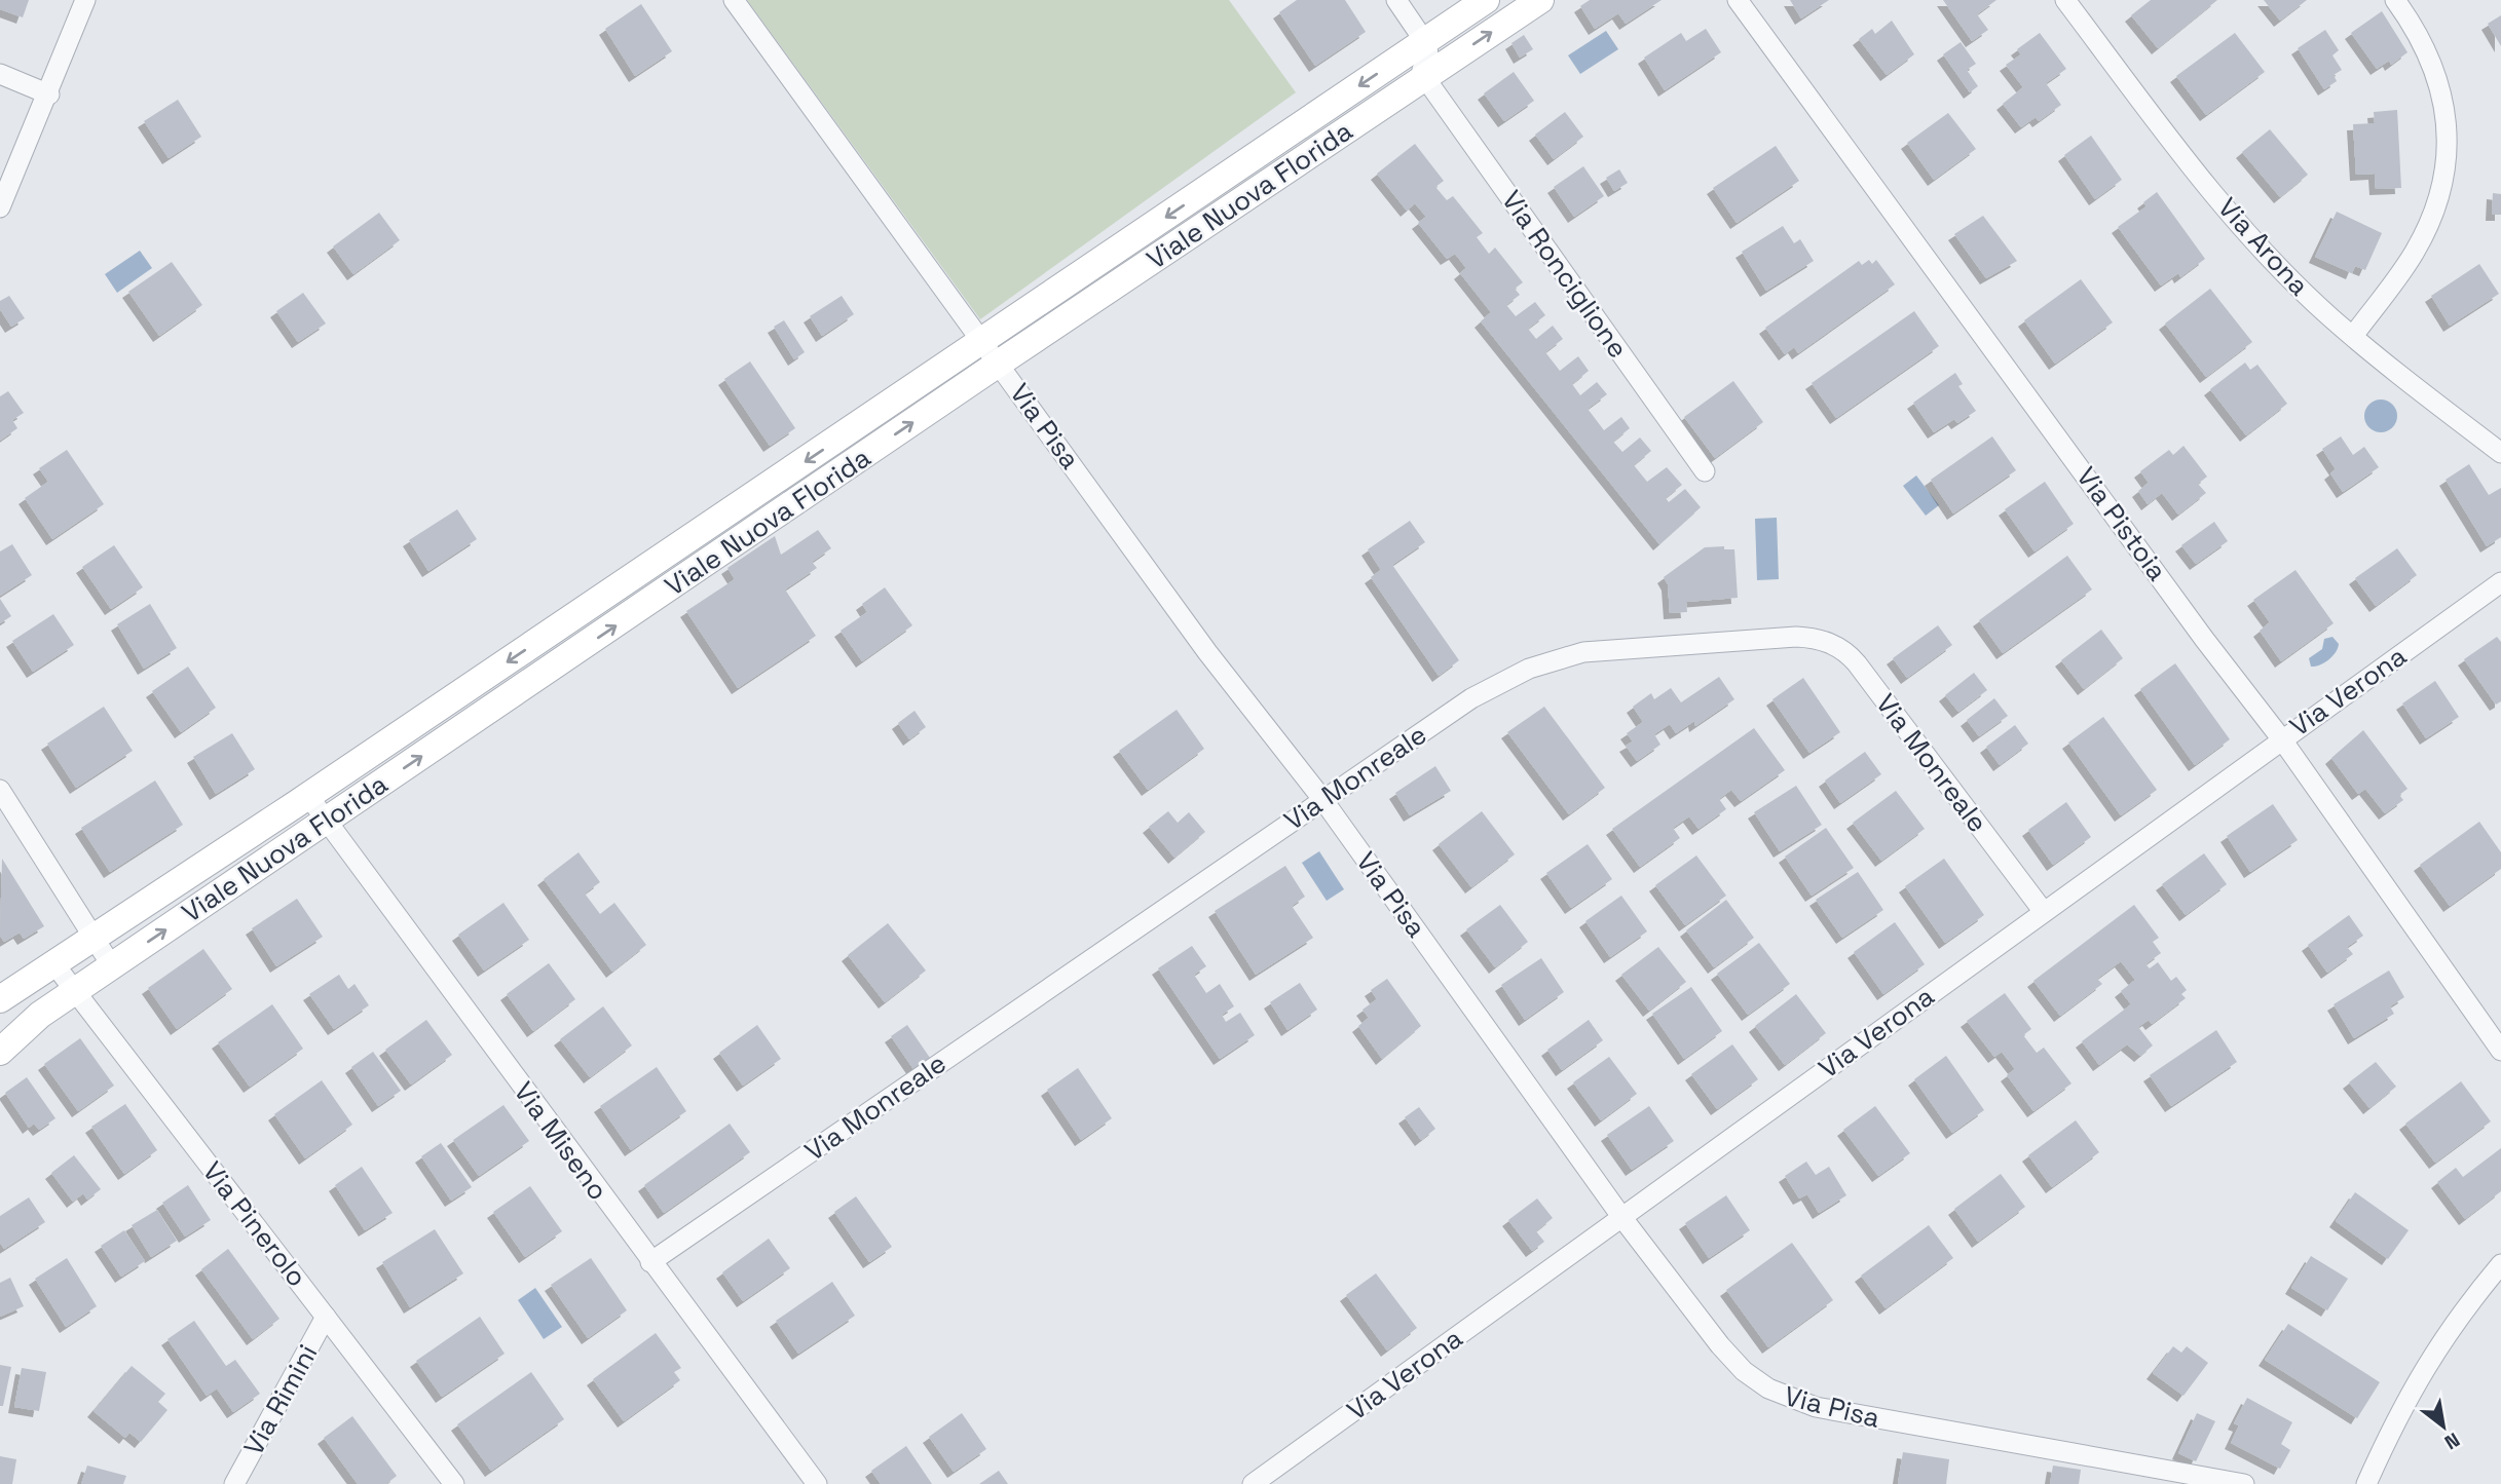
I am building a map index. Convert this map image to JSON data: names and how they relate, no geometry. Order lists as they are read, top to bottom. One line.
{"streets":{"street":["Viale Nuova Florida","Via Arona","Via Ronciglione","Via Pisa","Via Pistoia","Via Verona","Via Monreale","Via Miseno","Via Pinerolo","Via Rimini"]},"crossings":[["Viale Nuova Florida","Via Ronciglione"],["Viale Nuova Florida","Via Pisa"],["Viale Nuova Florida","Via Miseno"],["Viale Nuova Florida","Via Pinerolo"],["Via Pisa","Via Verona"],["Via Pisa","Via Monreale"],["Via Pistoia","Via Verona"],["Via Verona","Via Monreale"],["Via Monreale","Via Miseno"],["Via Pinerolo","Via Rimini"]],"north":"bottom right"}
